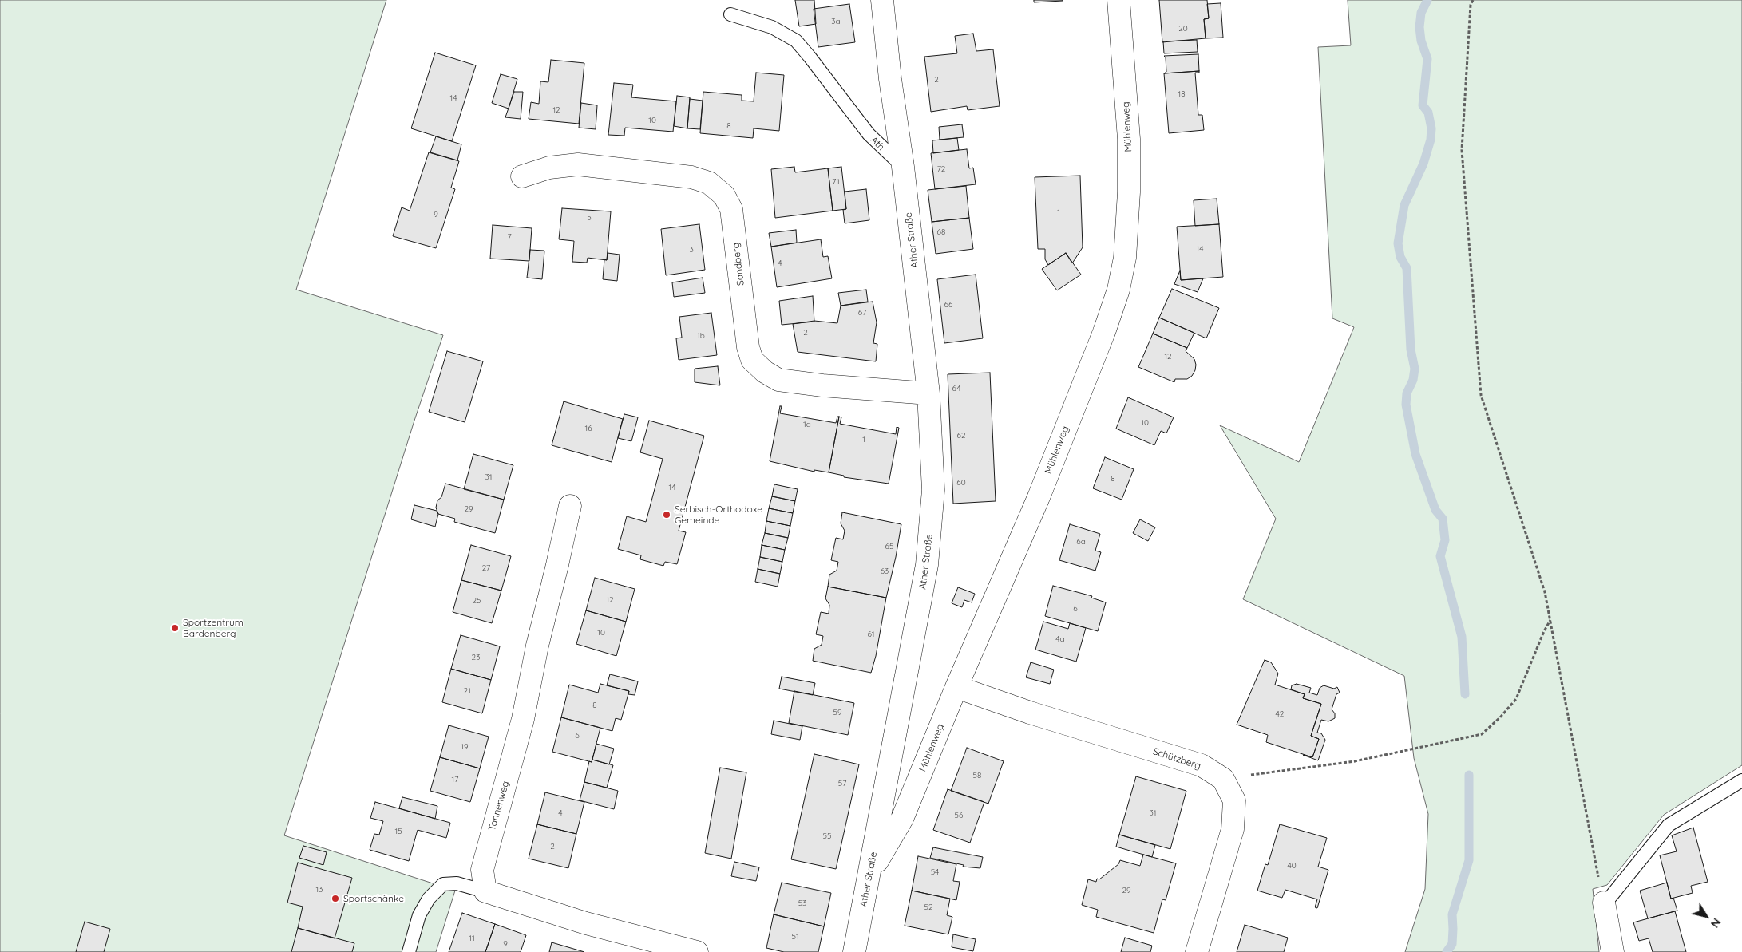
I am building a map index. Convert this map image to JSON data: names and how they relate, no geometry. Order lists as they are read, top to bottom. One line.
{"streets":{"street":["Mühlenweg","Ath","Ather Straße","Sandberg","Schützberg","Tannenweg"]},"crossings":[["Mühlenweg","Ather Straße"],["Mühlenweg","Schützberg"],["Ath","Ather Straße"],["Ather Straße","Sandberg"]],"places":["Serbisch-Orthodoxe Gemeinde","Sportzentrum Bardenberg","Sportschänke"],"house_numbers":["3a","20","2","18","14","12","10","8","72","71","1","9","5","68","7","14","3","4","66","67","2","1b","12","64","10","1a","16","62","1","31","8","60","14","29","6a","65","27","63","12","25","6","10","61","4a","23","21","8","59","42","6","19","58","17","57","4","31","56","15","55","2","40","54","13","29","53","52","51","11","9"],"north":"bottom right"}
